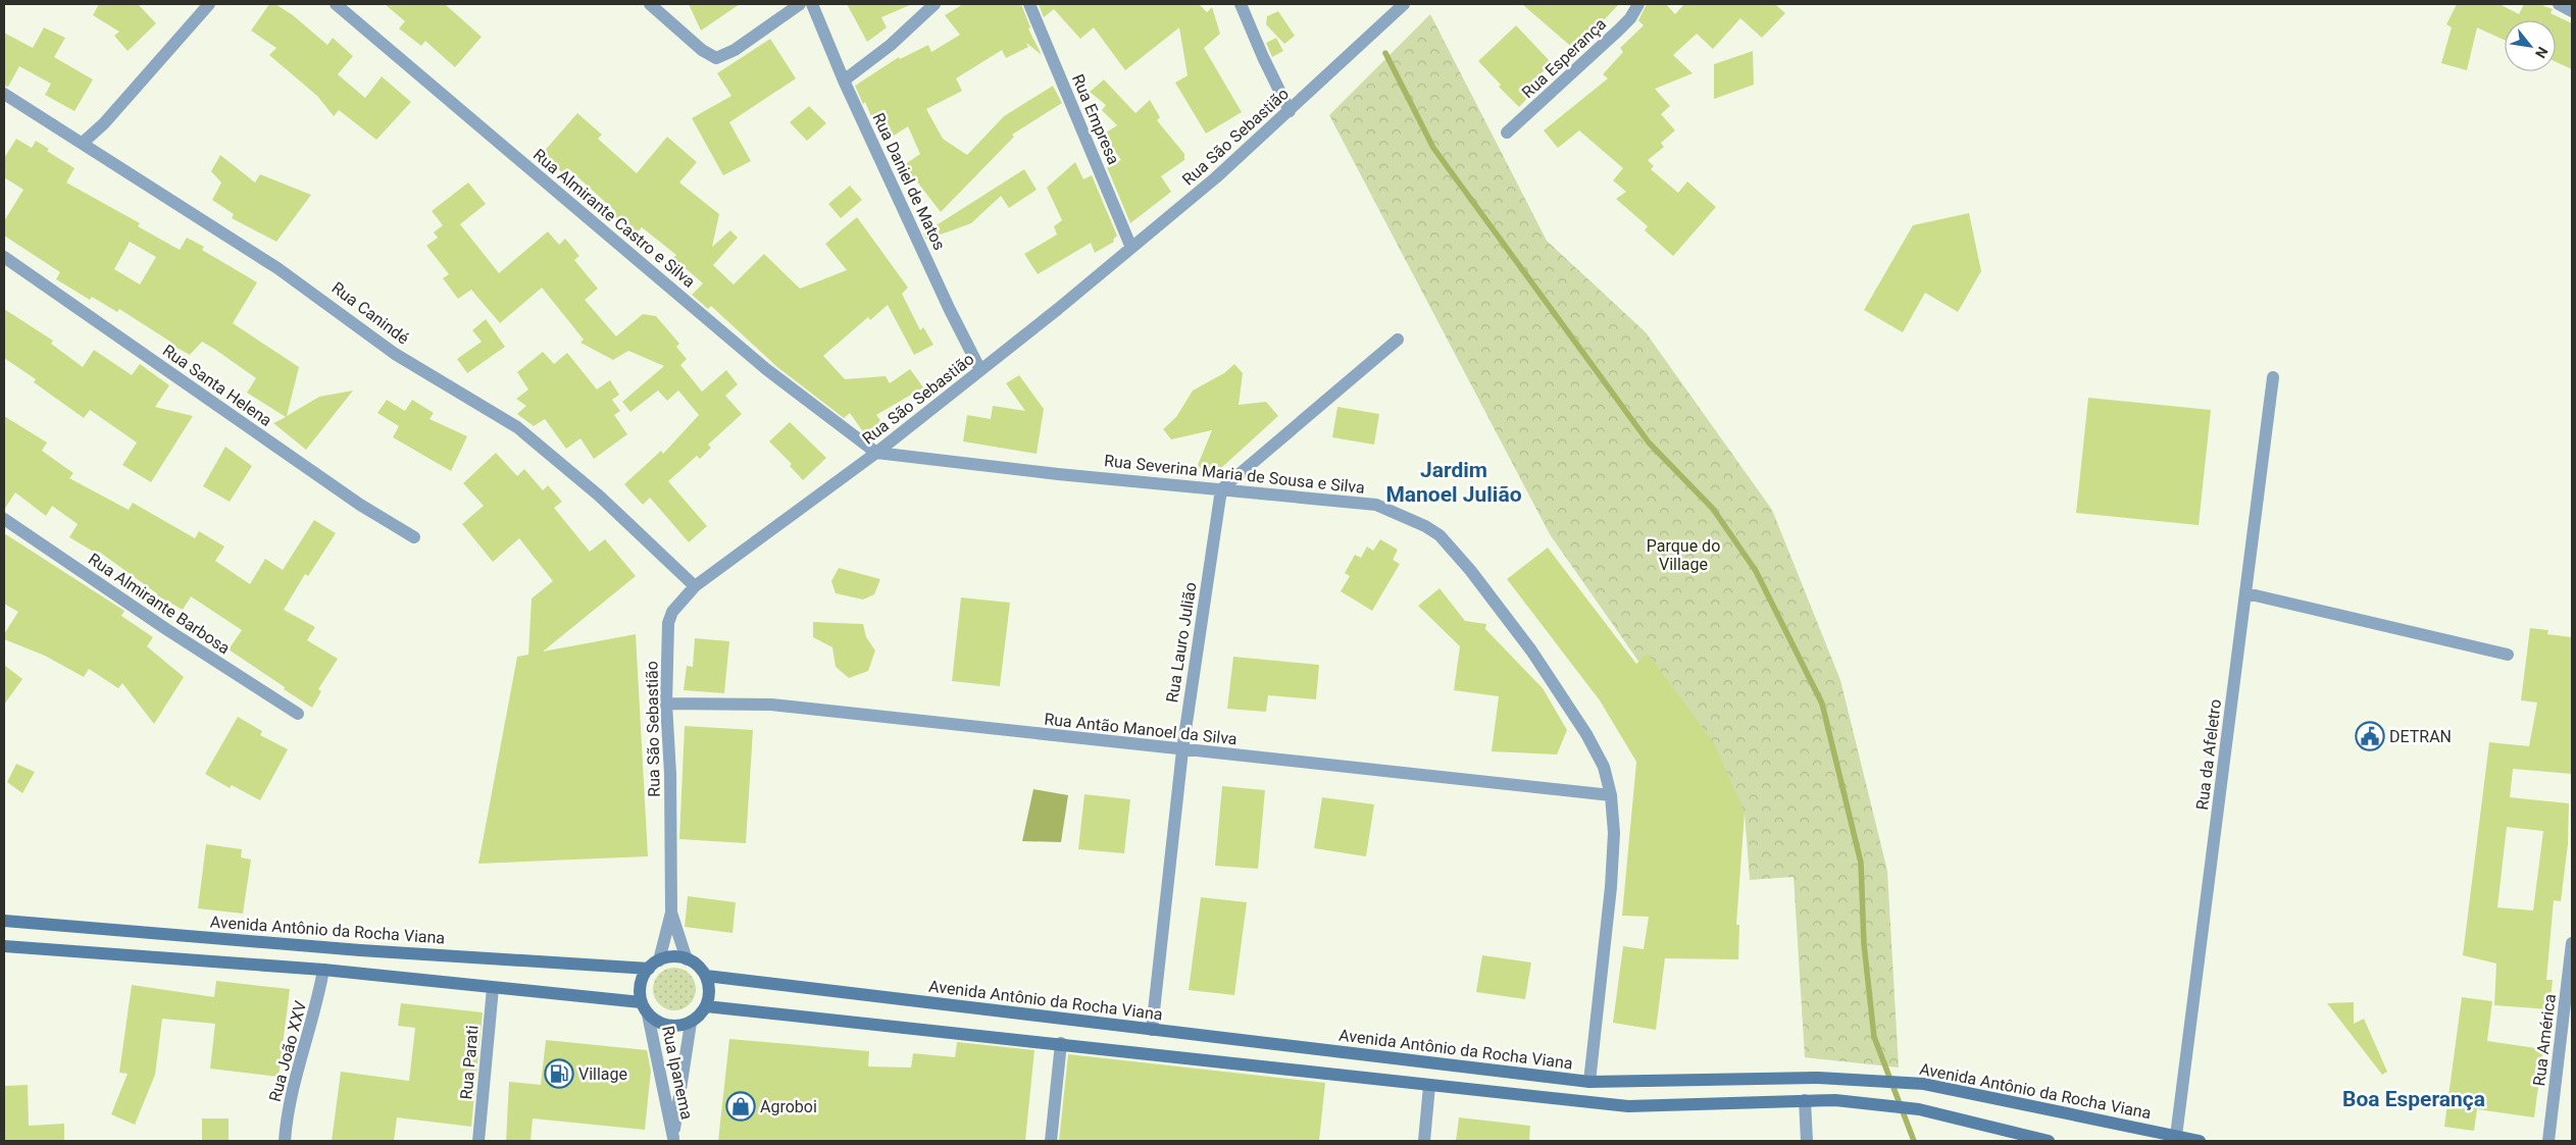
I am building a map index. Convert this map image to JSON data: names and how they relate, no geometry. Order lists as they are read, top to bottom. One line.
{"streets":{"main road":["Avenida Antônio da Rocha Viana"],"street":["Rua Esperança","Rua Empresa","Rua São Sebastião","Rua Daniel de Matos","Rua Almirante Castro e Silva","Rua Canindé","Rua Santa Helena","Rua Severina Maria de Sousa e Silva","Rua Almirante Barbosa","Rua Lauro Julião","Rua Antão Manoel da Silva","Rua da Afeletro","Rua América","Rua João XXV","Rua Parati","Rua Ipanema"]},"crossings":[["Rua Empresa","Rua São Sebastião"],["Rua São Sebastião","Rua Daniel de Matos"],["Rua São Sebastião","Rua Almirante Castro e Silva"],["Rua São Sebastião","Rua Canindé"],["Rua São Sebastião","Rua Severina Maria de Sousa e Silva"],["Rua São Sebastião","Rua Antão Manoel da Silva"],["Rua São Sebastião","Avenida Antônio da Rocha Viana"],["Rua São Sebastião","Rua Ipanema"],["Rua Almirante Castro e Silva","Rua Severina Maria de Sousa e Silva"],["Rua Severina Maria de Sousa e Silva","Rua Lauro Julião"],["Rua Severina Maria de Sousa e Silva","Rua Antão Manoel da Silva"],["Rua Severina Maria de Sousa e Silva","Avenida Antônio da Rocha Viana"],["Rua Lauro Julião","Rua Antão Manoel da Silva"],["Rua Lauro Julião","Avenida Antônio da Rocha Viana"],["Rua da Afeletro","Avenida Antônio da Rocha Viana"],["Avenida Antônio da Rocha Viana","Rua Ipanema"]],"districts":["Jardim Manoel Julião","Boa Esperança"],"parks":["Parque do Village"],"places":{"public building":["DETRAN"],"fuel station":["Village"],"shop":["Agroboi"]},"north":"bottom right"}
